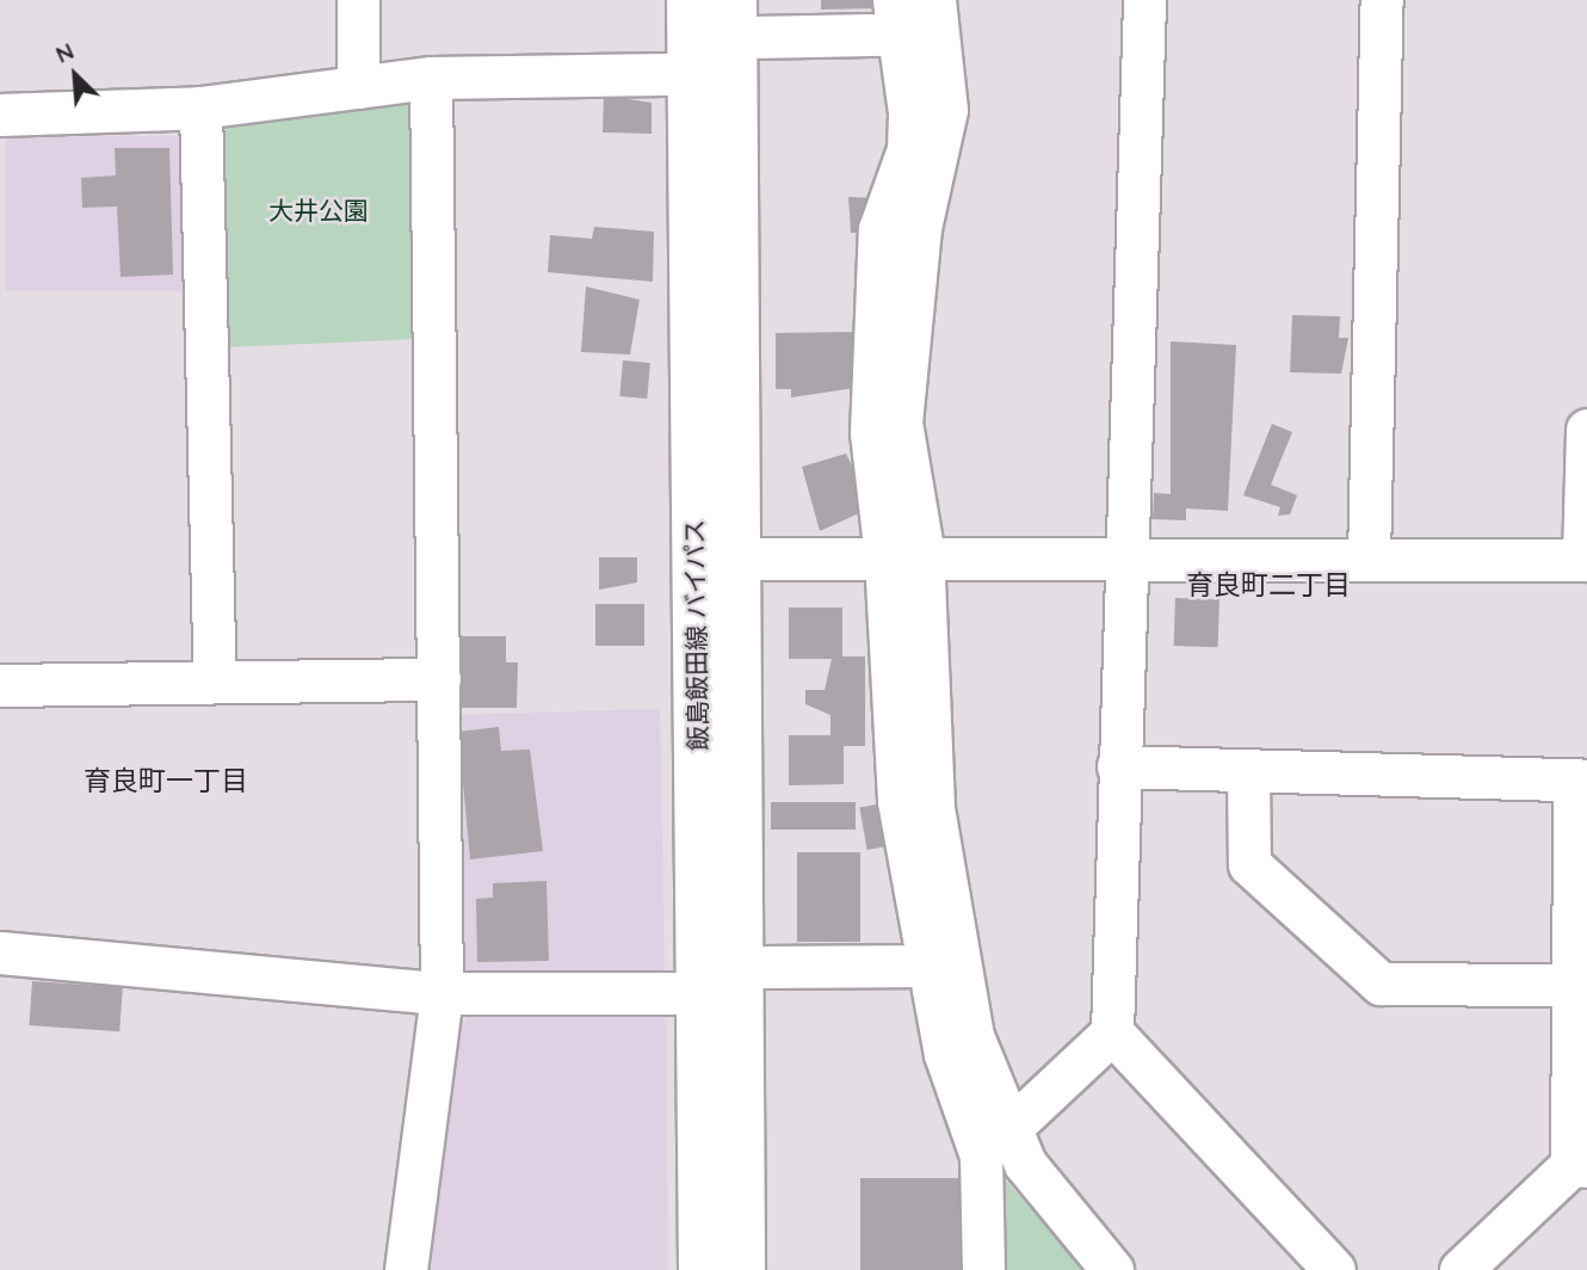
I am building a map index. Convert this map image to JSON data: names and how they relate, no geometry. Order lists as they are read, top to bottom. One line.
{"streets":{"main road":["飯島飯田線 バイパス"]},"districts":["育良町二丁目","育良町一丁目"],"parks":["大井公園"],"north":"top left"}
